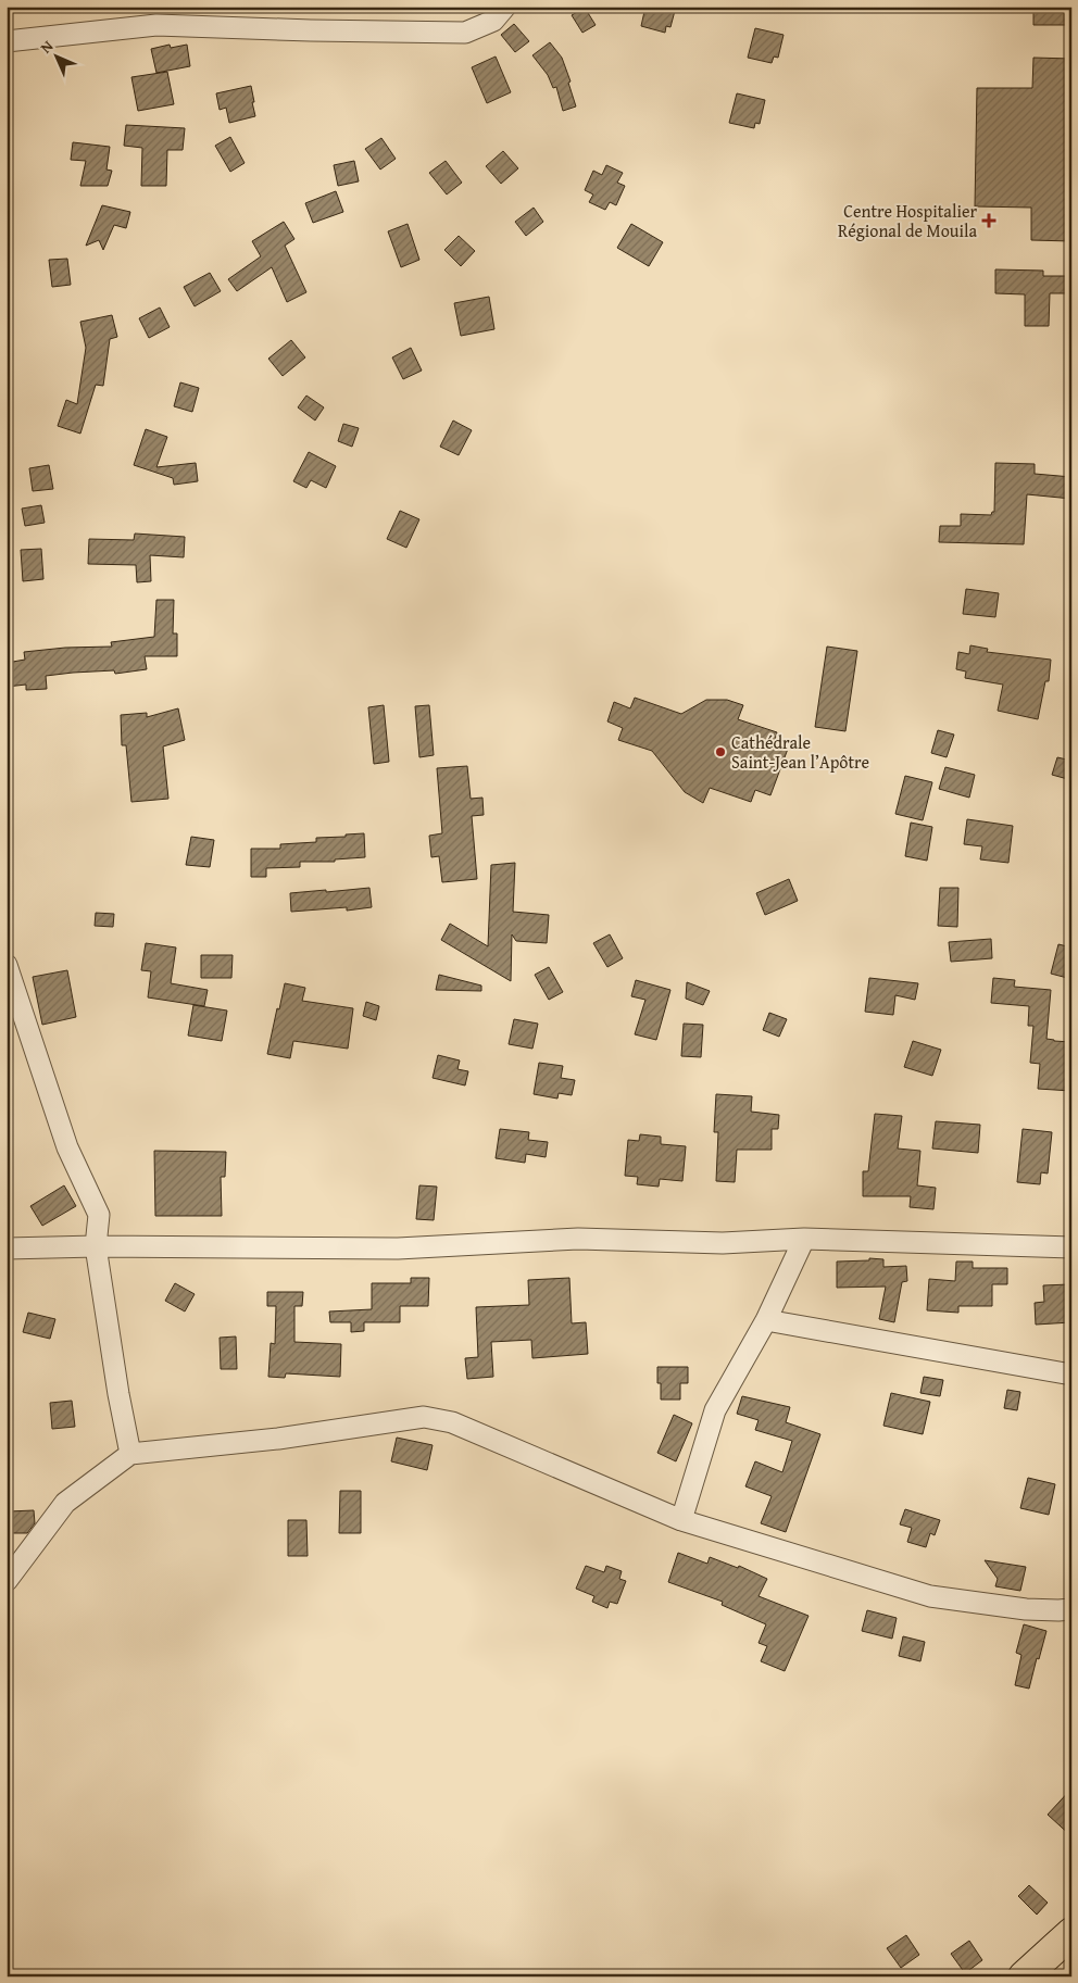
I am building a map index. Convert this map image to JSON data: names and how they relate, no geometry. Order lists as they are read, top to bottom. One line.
{"places":{"health":["Centre Hospitalier Régional de Mouila"],"other":["Cathédrale Saint-Jean l’Apôtre"]},"north":"top left"}
